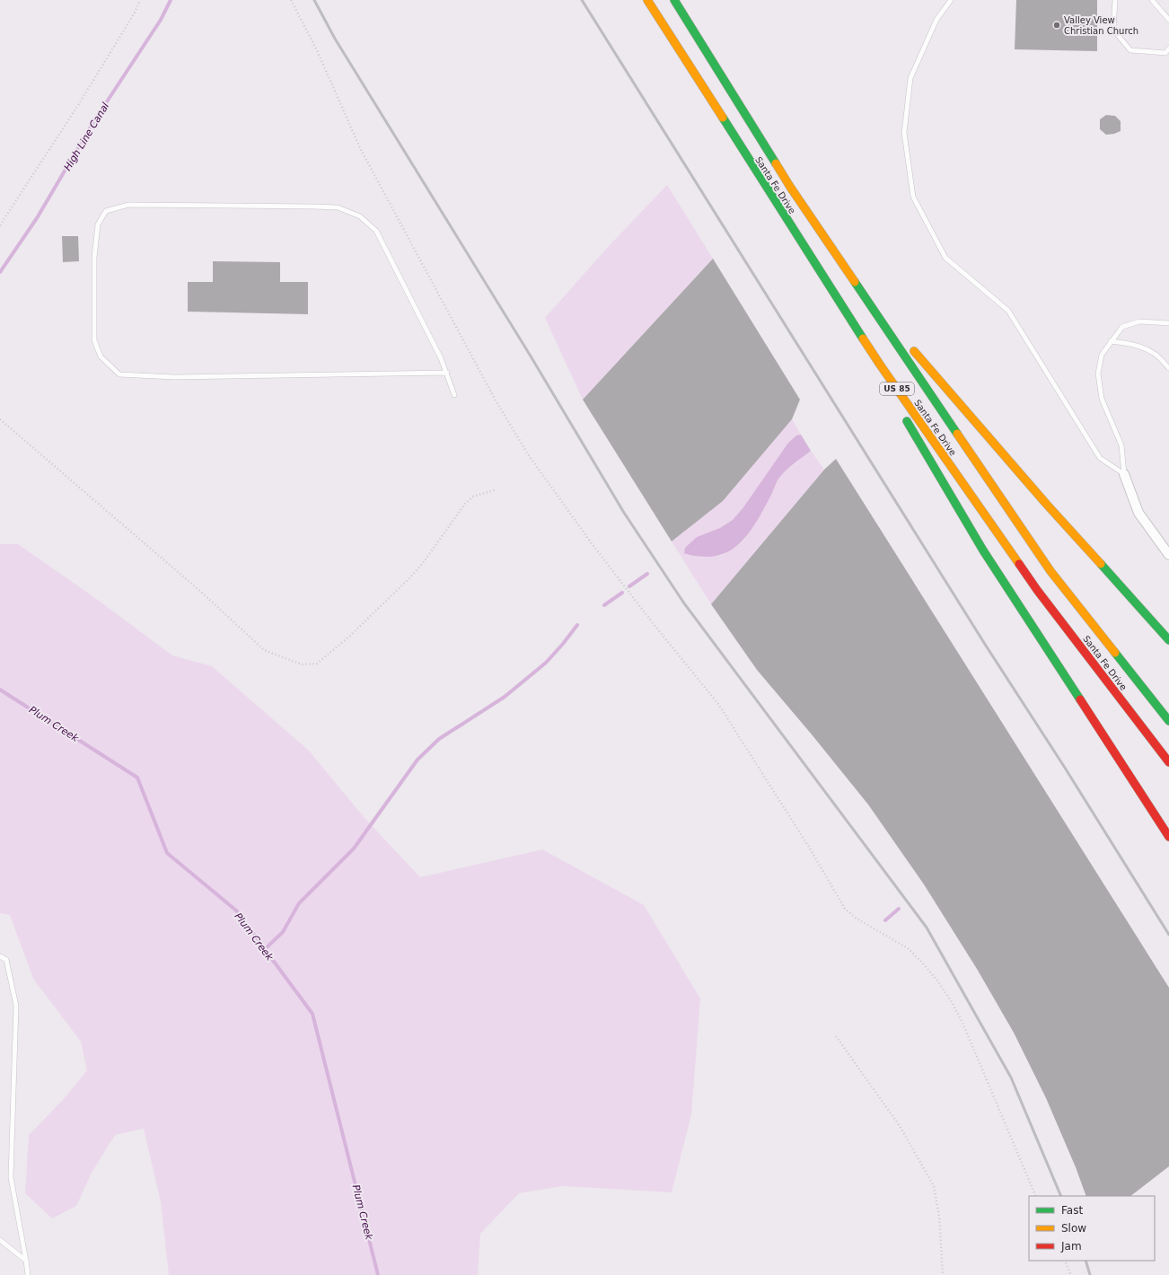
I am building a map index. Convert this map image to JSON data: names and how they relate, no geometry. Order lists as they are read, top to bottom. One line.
{"streets":{"highway":["Santa Fe Drive","US 85"]},"water":["High Line Canal","Plum Creek"],"places":["Valley View Christian Church"],"legend":["Fast","Slow","Jam"]}
